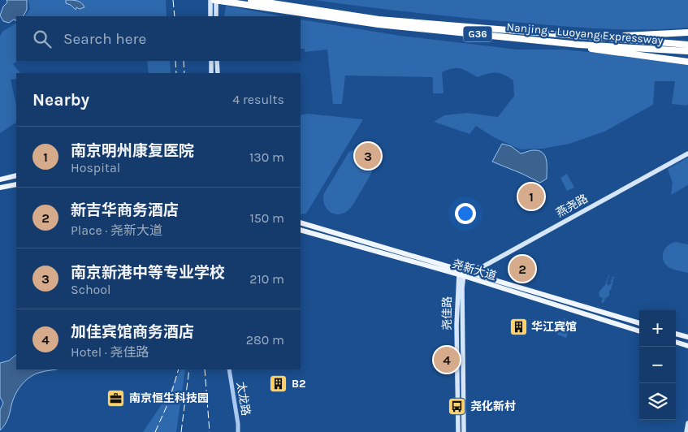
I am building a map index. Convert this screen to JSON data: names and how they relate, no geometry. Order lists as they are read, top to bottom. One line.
{"streets":{"highway":["Nanjing - Luoyang Expressway","G36"],"main road":["燕尧路","尧新大道","尧佳路"],"street":["太龙路"]},"crossings":[["燕尧路","尧新大道"],["燕尧路","尧佳路"],["尧新大道","尧佳路"]],"places":{"building":["华江宾馆","B2"],"office":["南京恒生科技园"],"bus stop":["尧化新村"]},"page":{"search":"Search here","heading":["Nearby","4 results"],"list":[{"mark":"1","name":"南京明州康复医院","note":"Hospital","value":"130 m"},{"mark":"2","name":"新吉华商务酒店","note":"Place · 尧新大道","value":"150 m"},{"mark":"3","name":"南京新港中等专业学校","note":"School","value":"210 m"},{"mark":"4","name":"加佳宾馆商务酒店","note":"Hotel · 尧佳路","value":"280 m"}],"pins":["3","1","2","4"],"map_buttons":["+","−"]}}
